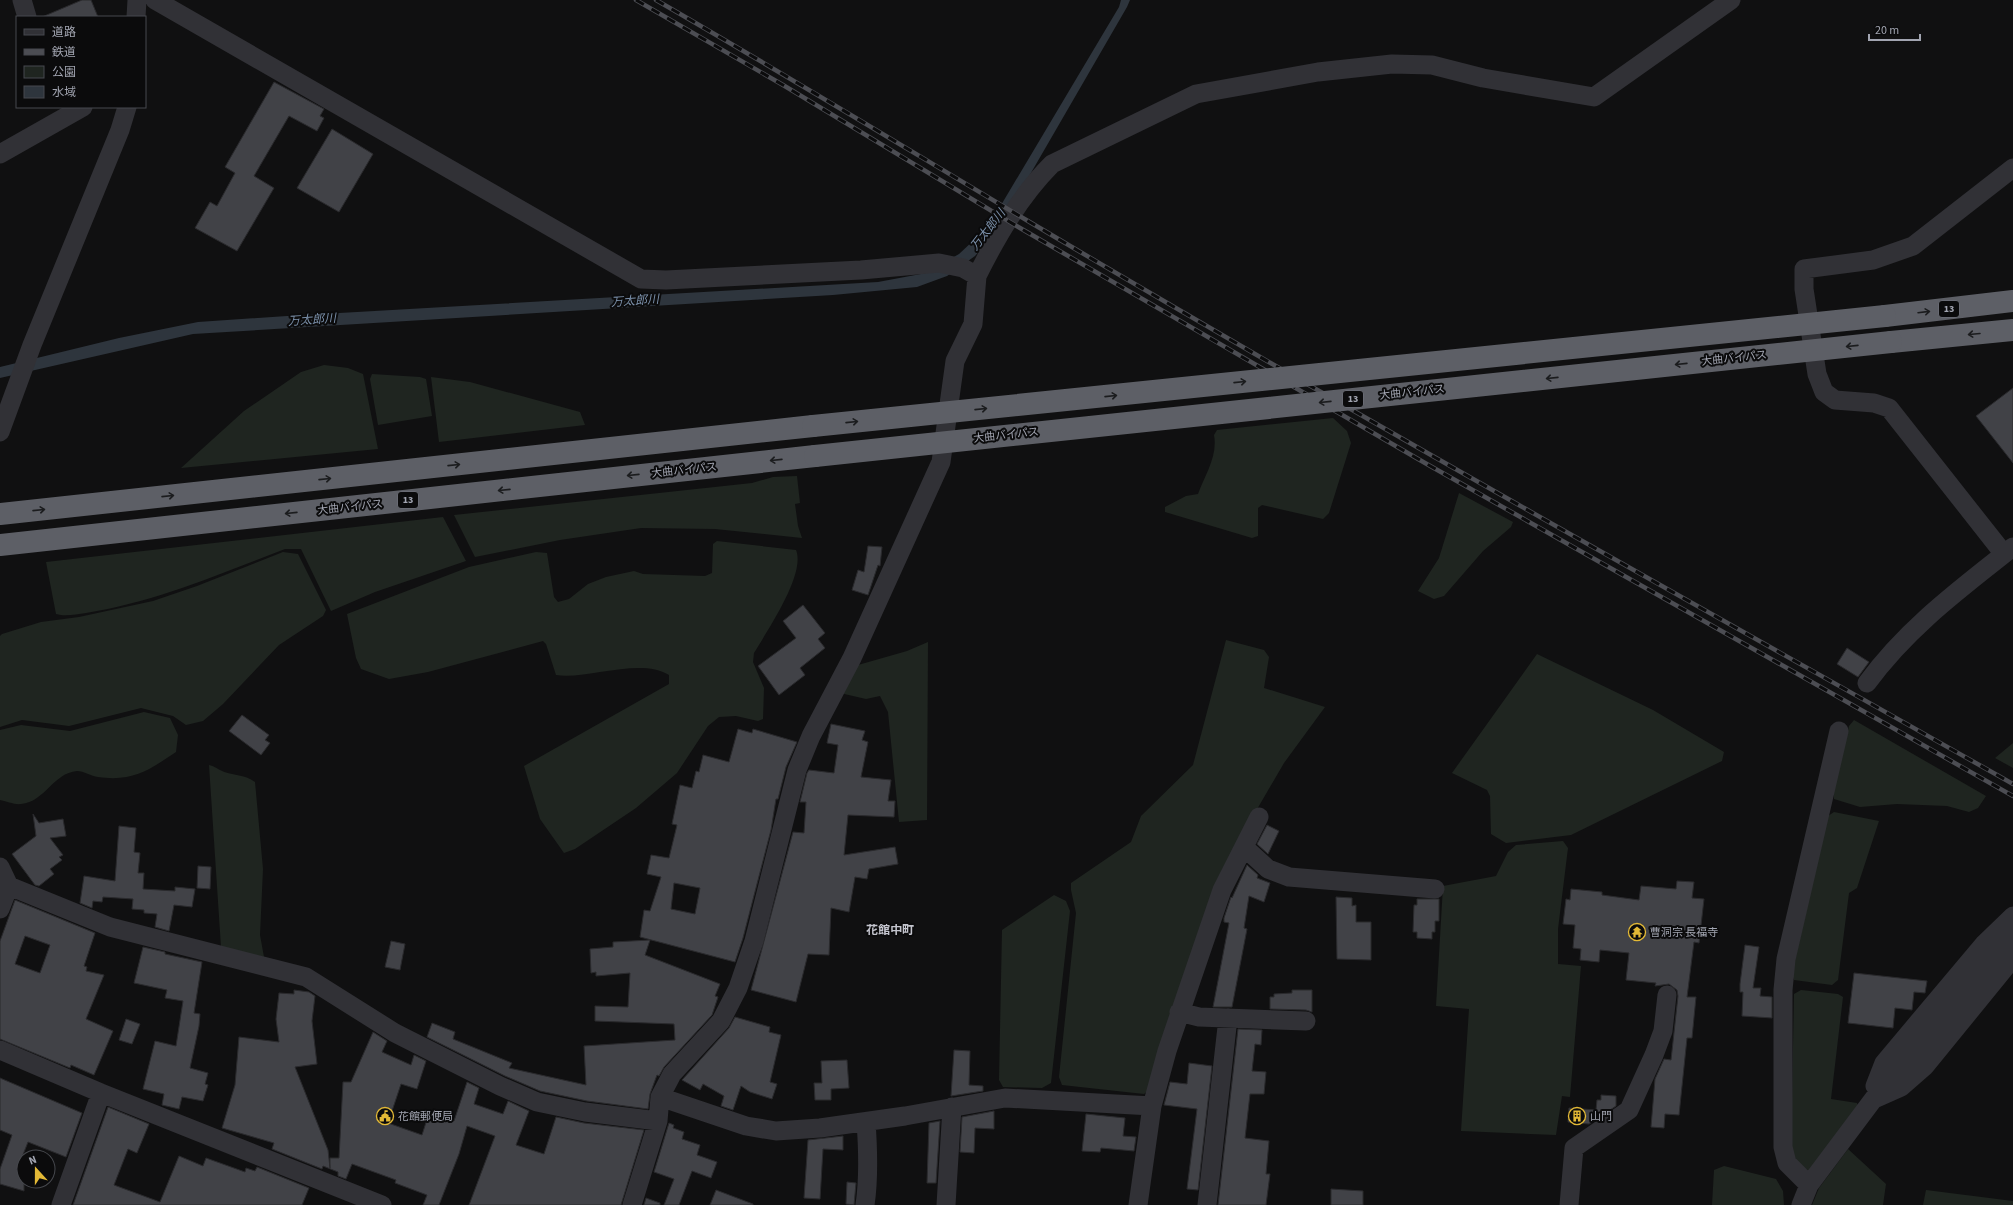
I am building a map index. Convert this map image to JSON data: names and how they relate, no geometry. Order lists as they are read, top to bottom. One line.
{"streets":{"highway":["13","大曲バイパス"]},"districts":["花館中町"],"water":["万太郎川"],"places":{"temple":["曹洞宗 長福寺"],"public building":["花館郵便局"],"building":["山門"]},"legend":["道路","鉄道","公園","水域"],"scale_bar":"20 m","north":"top"}
